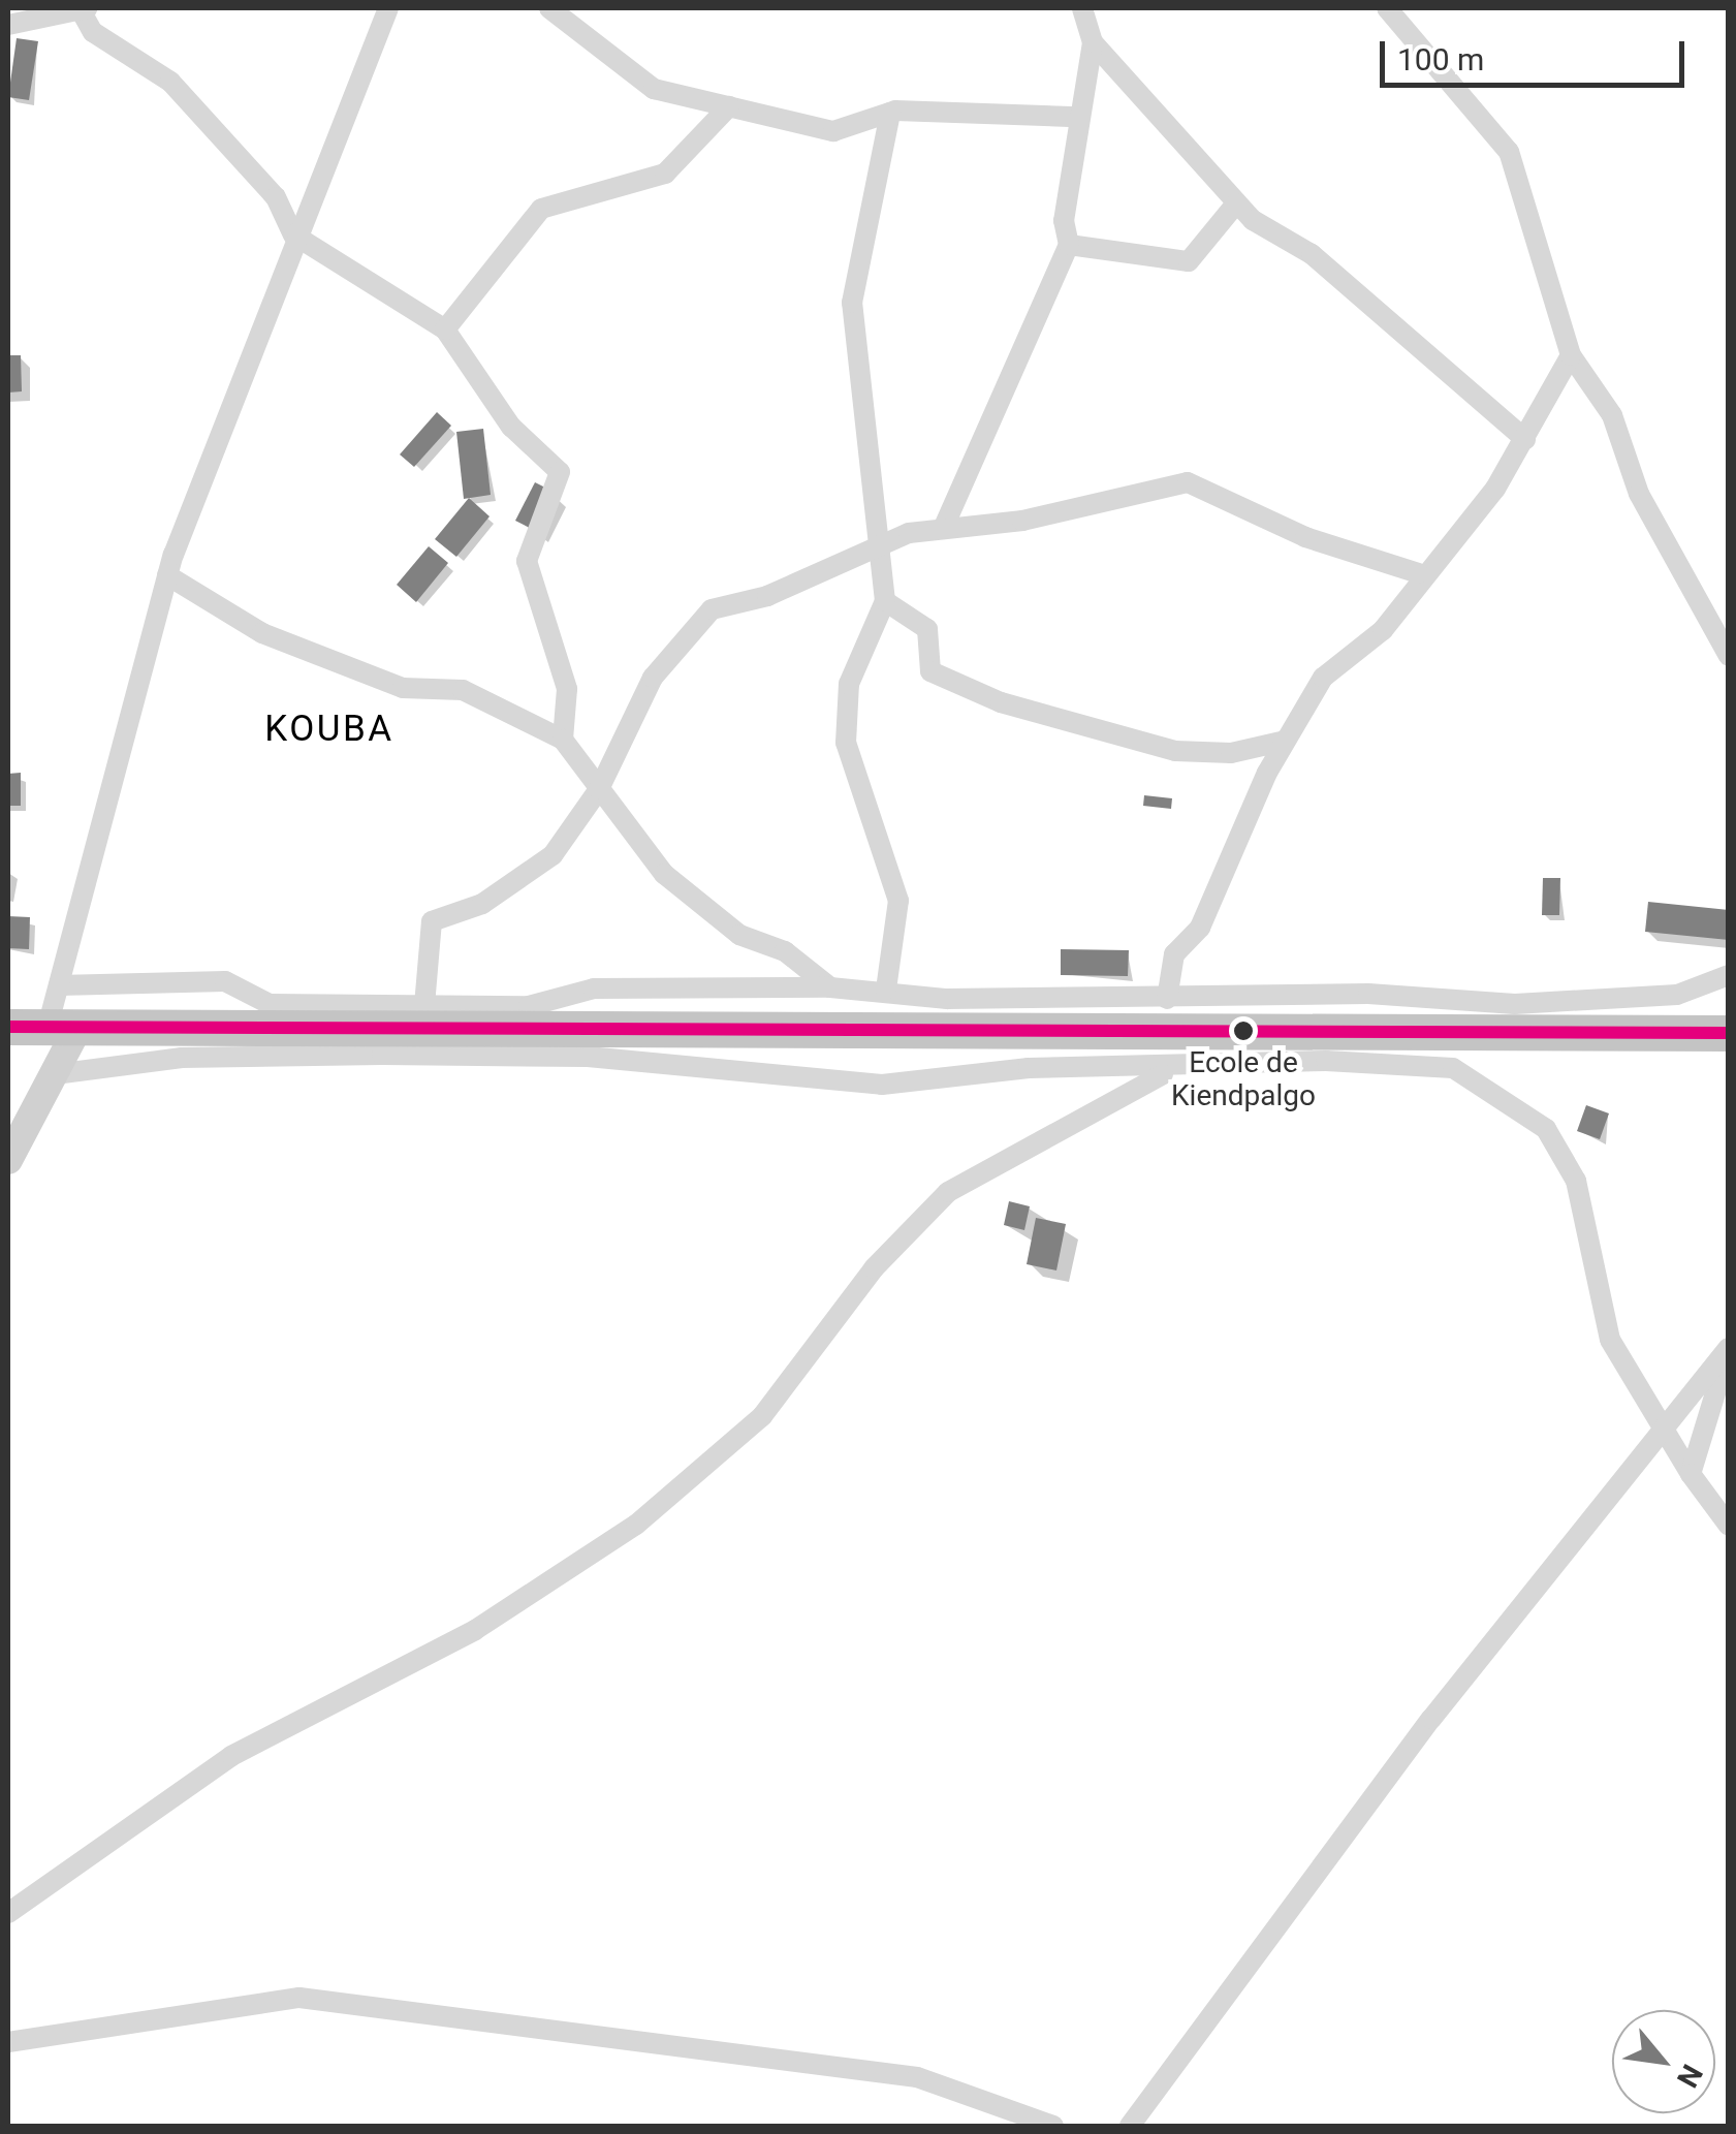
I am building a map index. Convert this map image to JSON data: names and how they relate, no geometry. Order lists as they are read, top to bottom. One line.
{"districts":["KOUBA"],"places":["Ecole de Kiendpalgo"],"scale_bar":"100 m","north":"bottom right"}
